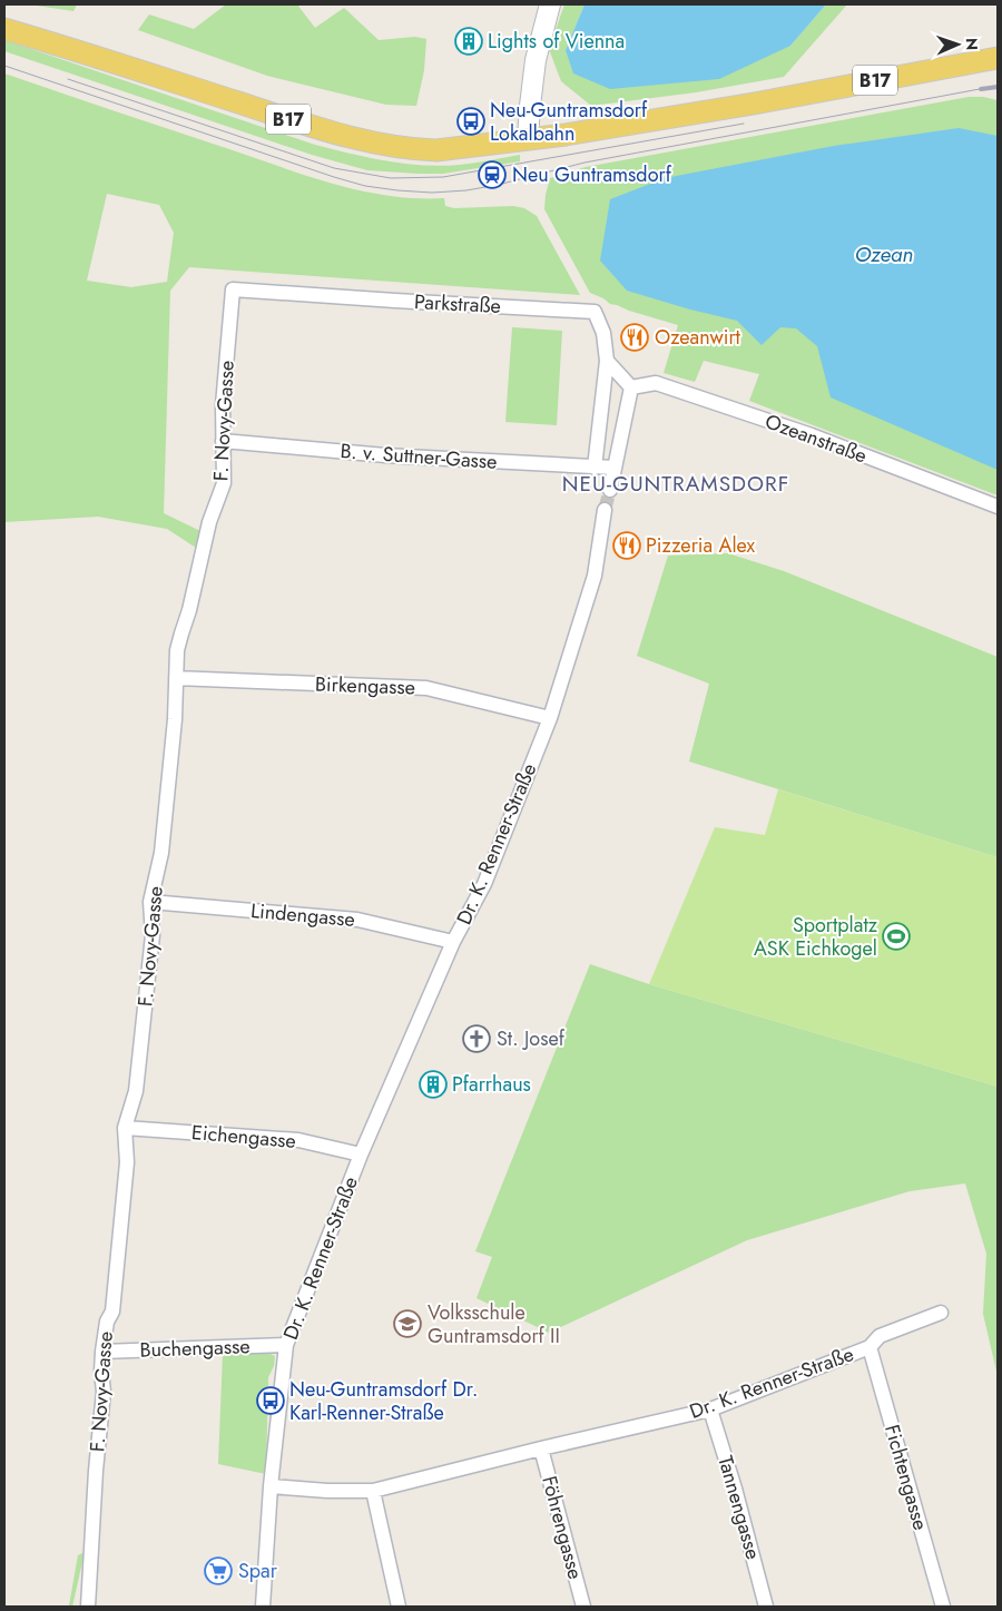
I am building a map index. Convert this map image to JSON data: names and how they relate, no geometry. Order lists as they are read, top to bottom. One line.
{"streets":{"main road":["B17"],"street":["Parkstraße","F. Novy-Gasse","Ozeanstraße","B. v. Suttner-Gasse","Birkengasse","Dr. K. Renner-Straße","Lindengasse","Eichengasse","Buchengasse","Fichtengasse","Tannengasse","Föhrengasse"]},"crossings":[["Parkstraße","F. Novy-Gasse"],["F. Novy-Gasse","B. v. Suttner-Gasse"],["F. Novy-Gasse","Birkengasse"],["F. Novy-Gasse","Lindengasse"],["F. Novy-Gasse","Eichengasse"],["F. Novy-Gasse","Buchengasse"],["Birkengasse","Dr. K. Renner-Straße"],["Dr. K. Renner-Straße","Lindengasse"],["Dr. K. Renner-Straße","Eichengasse"],["Dr. K. Renner-Straße","Buchengasse"],["Dr. K. Renner-Straße","Fichtengasse"],["Dr. K. Renner-Straße","Tannengasse"],["Dr. K. Renner-Straße","Föhrengasse"]],"districts":["NEU-GUNTRAMSDORF"],"water":["Ozean"],"places":{"building":["Lights of Vienna","Pfarrhaus"],"bus stop":["Neu-Guntramsdorf Lokalbahn","Neu-Guntramsdorf Dr. Karl-Renner-Straße"],"station":["Neu Guntramsdorf"],"restaurant":["Ozeanwirt","Pizzeria Alex"],"sports":["Sportplatz ASK Eichkogel"],"church":["St. Josef"],"school or university":["Volksschule Guntramsdorf II"],"supermarket":["Spar"]},"north":"right"}
